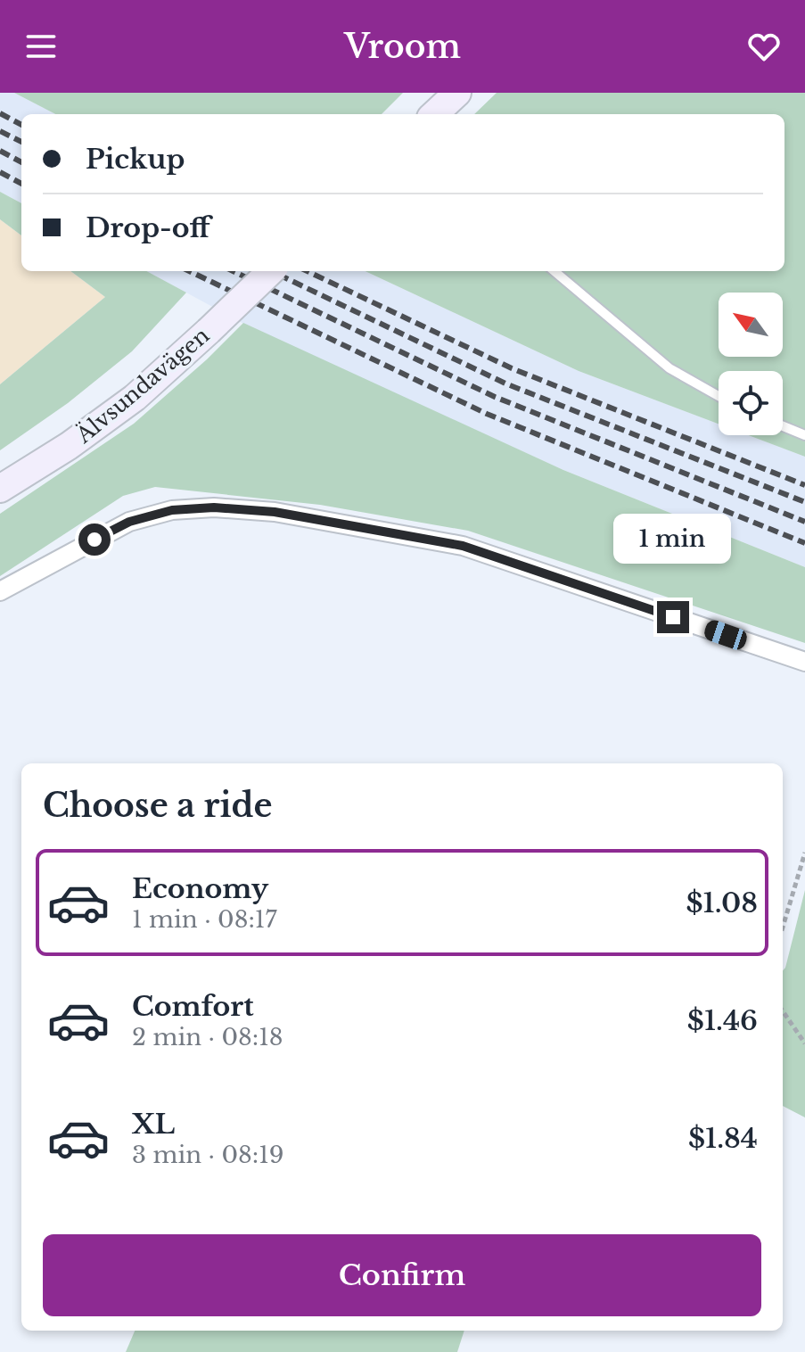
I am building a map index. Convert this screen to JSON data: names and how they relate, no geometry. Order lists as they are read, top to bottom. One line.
{"streets":{"street":["Älvsundavägen"]},"north":"top left","page":{"header":"Vroom","banner":["Pickup","Drop-off"],"bubble":"1 min","heading":"Choose a ride","list":[{"name":"Economy","note":"1 min · 08:17","value":"$1.08"},{"name":"Comfort","note":"2 min · 08:18","value":"$1.46"},{"name":"XL","note":"3 min · 08:19","value":"$1.84"}],"buttons":"Confirm"}}
